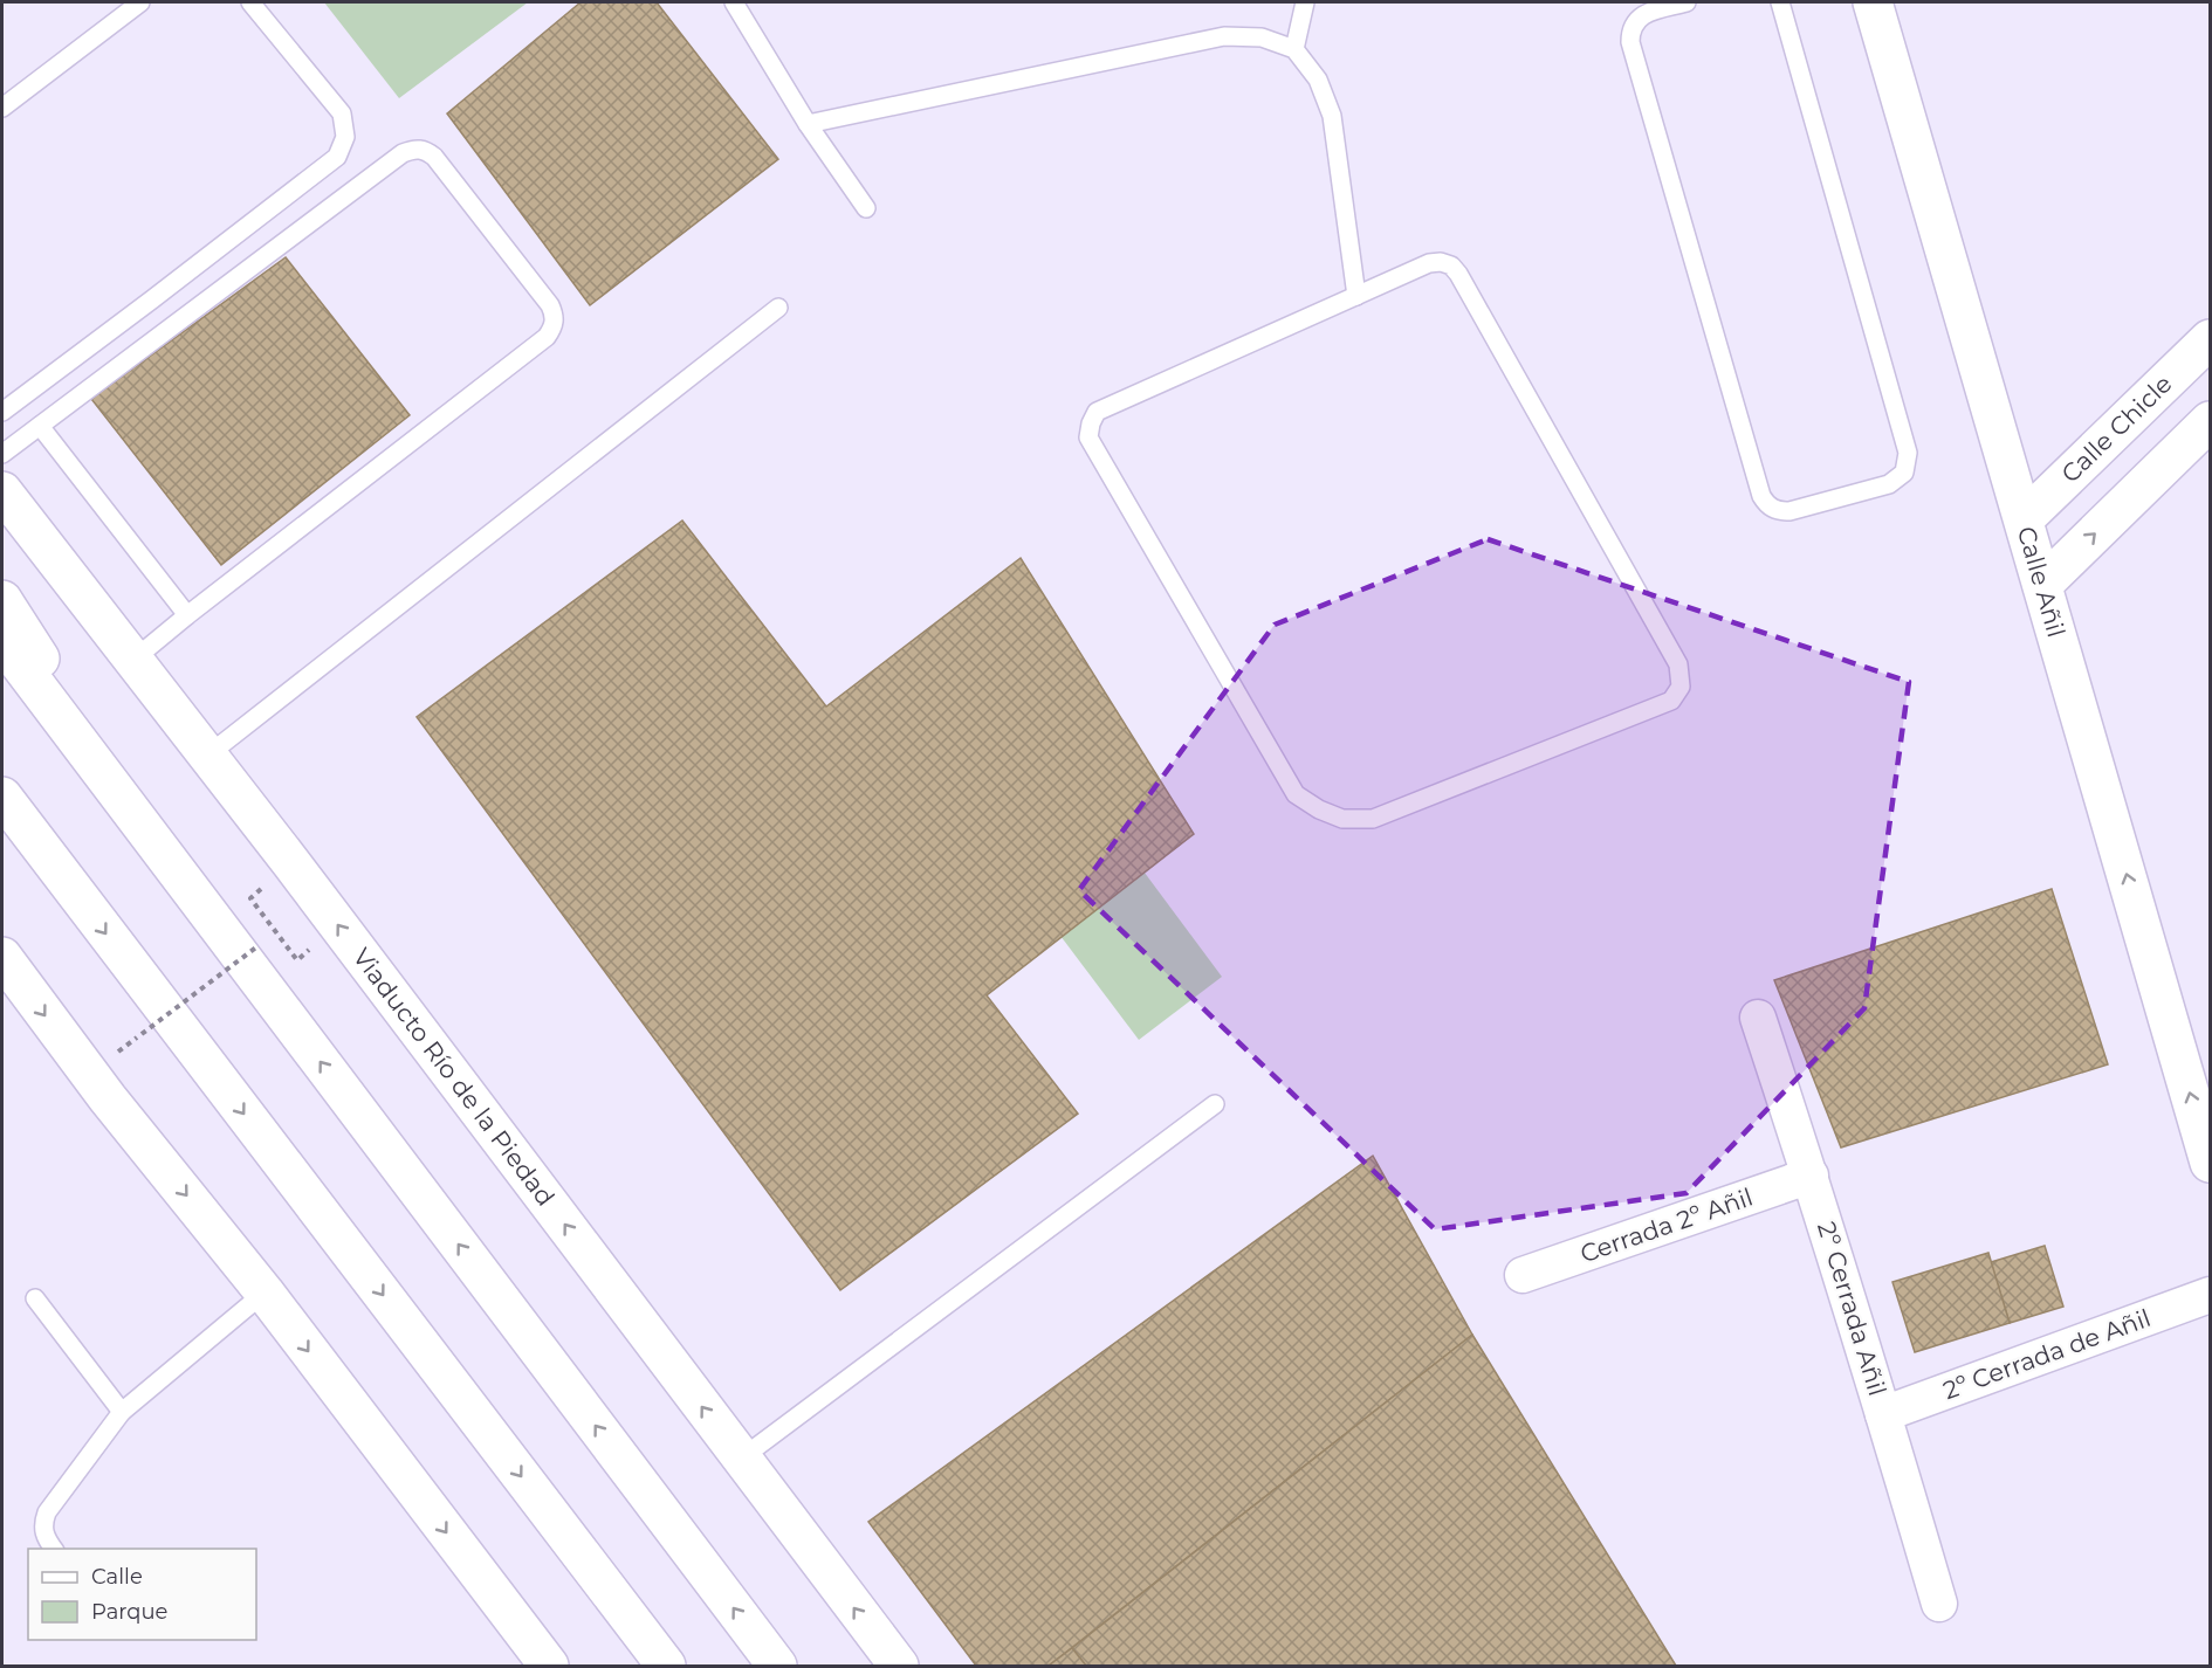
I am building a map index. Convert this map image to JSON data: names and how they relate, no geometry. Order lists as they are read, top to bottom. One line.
{"streets":{"main road":["Calle Chicle","Calle Añil","Viaducto Río de la Piedad"],"street":["Cerrada 2º Añil","2º Cerrada Añil","2º Cerrada de Añil"]},"crossings":[["Calle Chicle","Calle Añil"],["Cerrada 2º Añil","2º Cerrada Añil"],["2º Cerrada Añil","2º Cerrada de Añil"]],"one_way":["Calle Añil"],"legend":["Calle","Parque"]}
